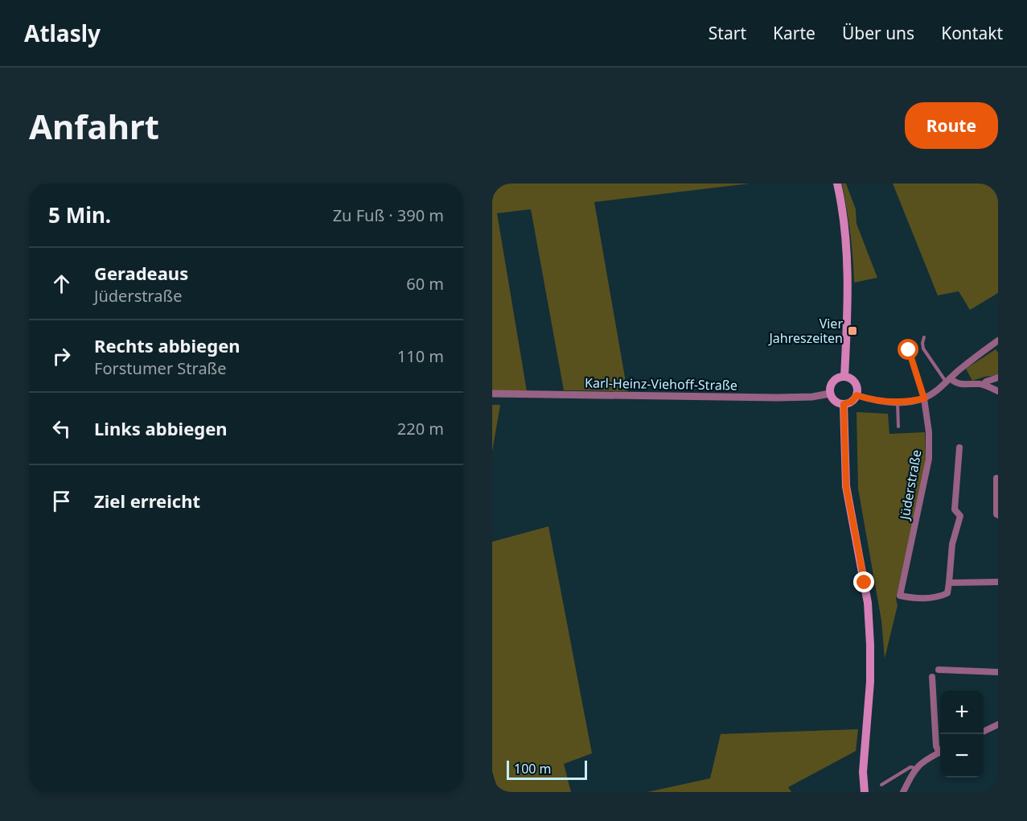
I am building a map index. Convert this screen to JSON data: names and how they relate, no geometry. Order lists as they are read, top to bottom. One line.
{"streets":{"street":["Karl-Heinz-Viehoff-Straße","Jüderstraße"]},"places":{"transit":["Vier Jahreszeiten"]},"scale_bar":"100 m","page":{"header":"Atlasly","nav":["Start","Karte","Über uns","Kontakt"],"buttons":"Route","title":"Anfahrt","heading":["5 Min.","Zu Fuß · 390 m"],"list":[["Geradeaus","Jüderstraße","60 m"],["Rechts abbiegen","Forstumer Straße","110 m"],["Links abbiegen","220 m"],"Ziel erreicht"],"map_buttons":["+","−"],"scale":"100 m"}}
